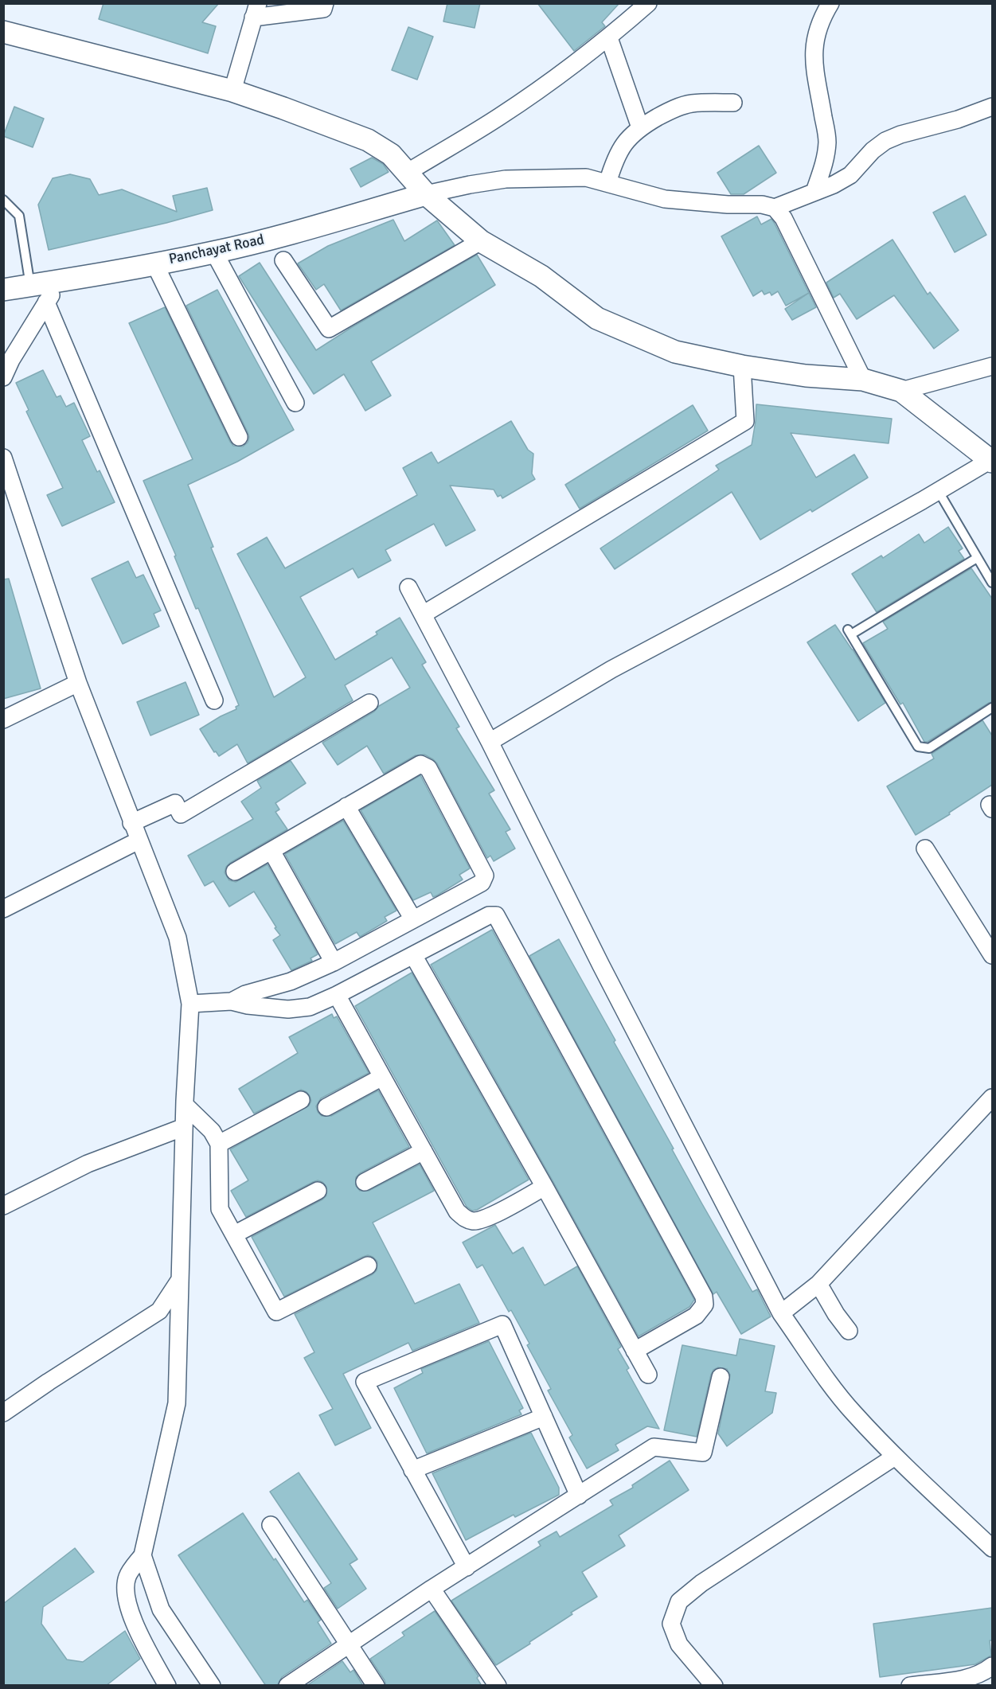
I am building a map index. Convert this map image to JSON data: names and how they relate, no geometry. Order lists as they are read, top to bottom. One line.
{"streets":{"street":["Panchayat Road"]}}
